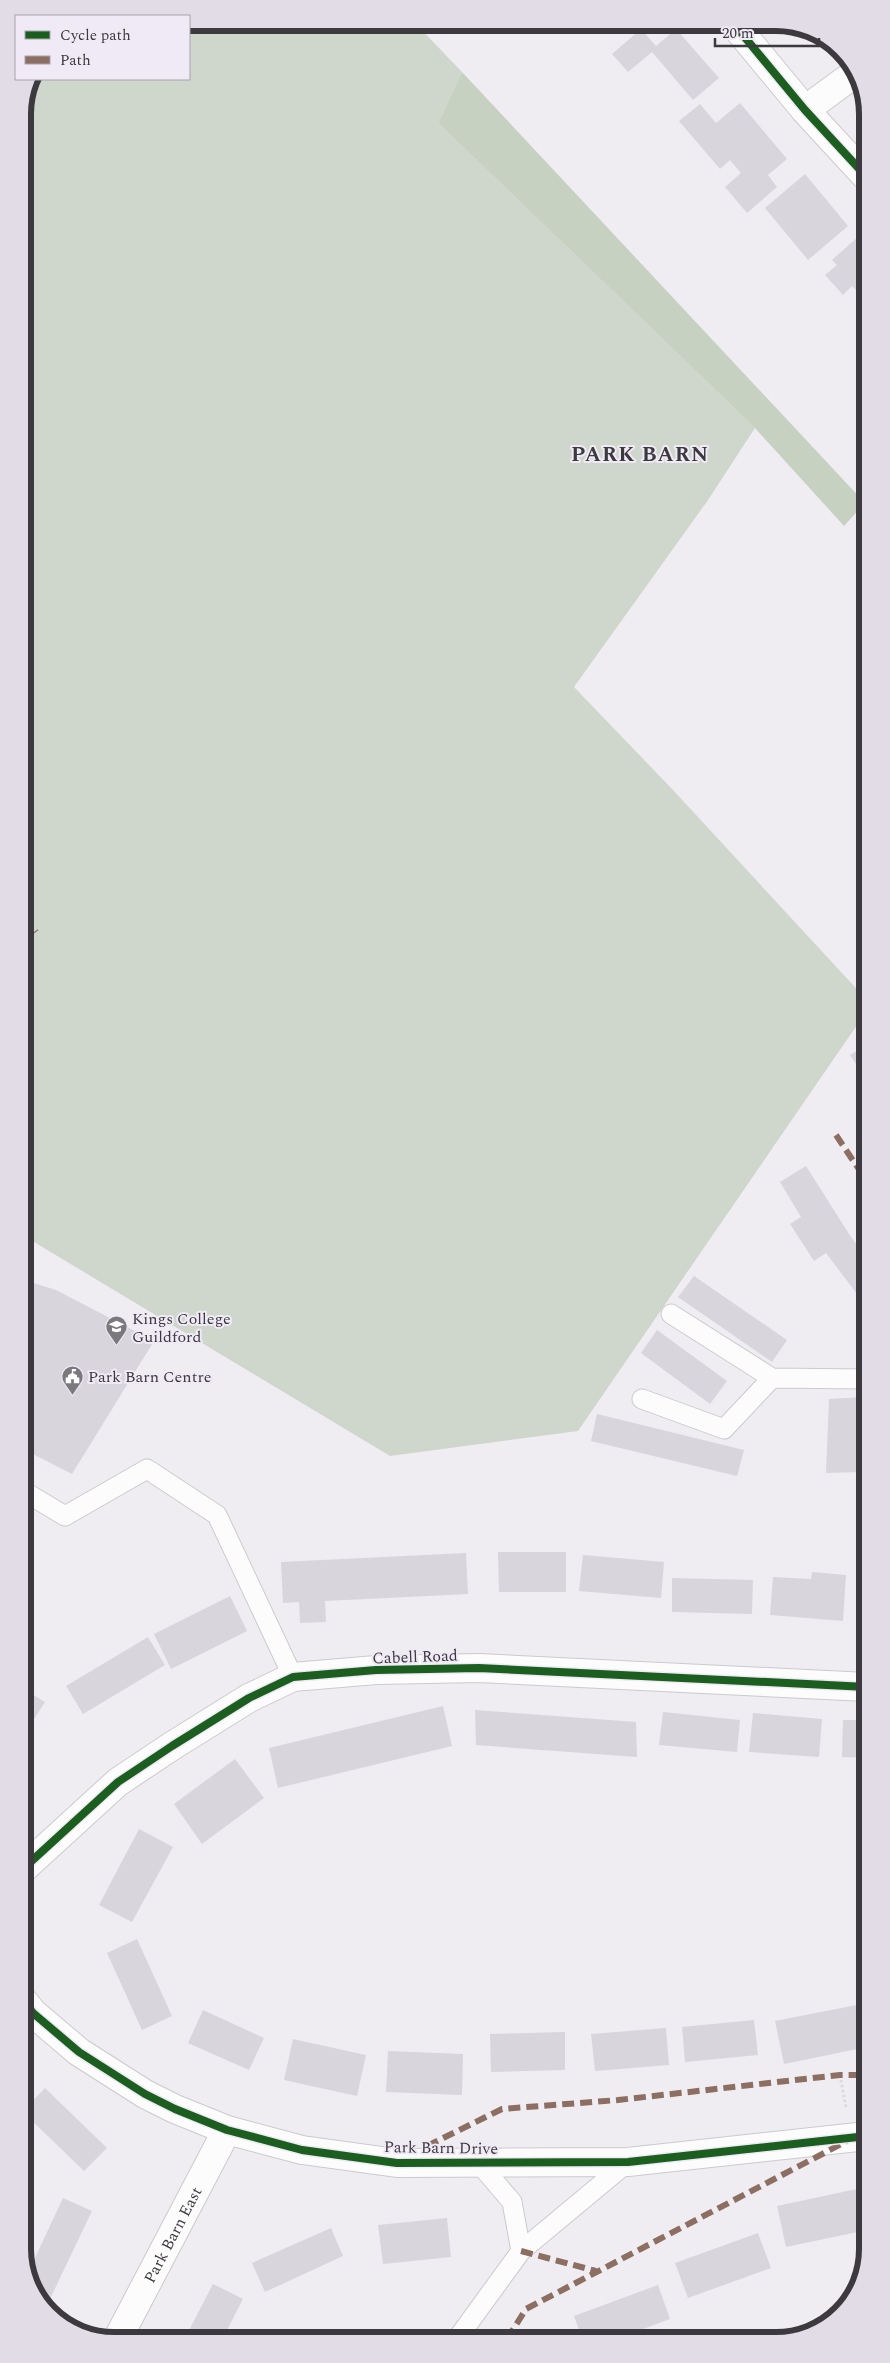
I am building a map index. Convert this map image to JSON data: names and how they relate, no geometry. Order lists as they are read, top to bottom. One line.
{"streets":{"street":["Cabell Road","Park Barn Drive","Park Barn East"]},"crossings":[["Park Barn Drive","Park Barn East"]],"districts":["PARK BARN"],"places":{"school or university":["Kings College Guildford"],"public building":["Park Barn Centre"]},"legend":["Cycle path","Path"],"scale_bar":"20 m"}
